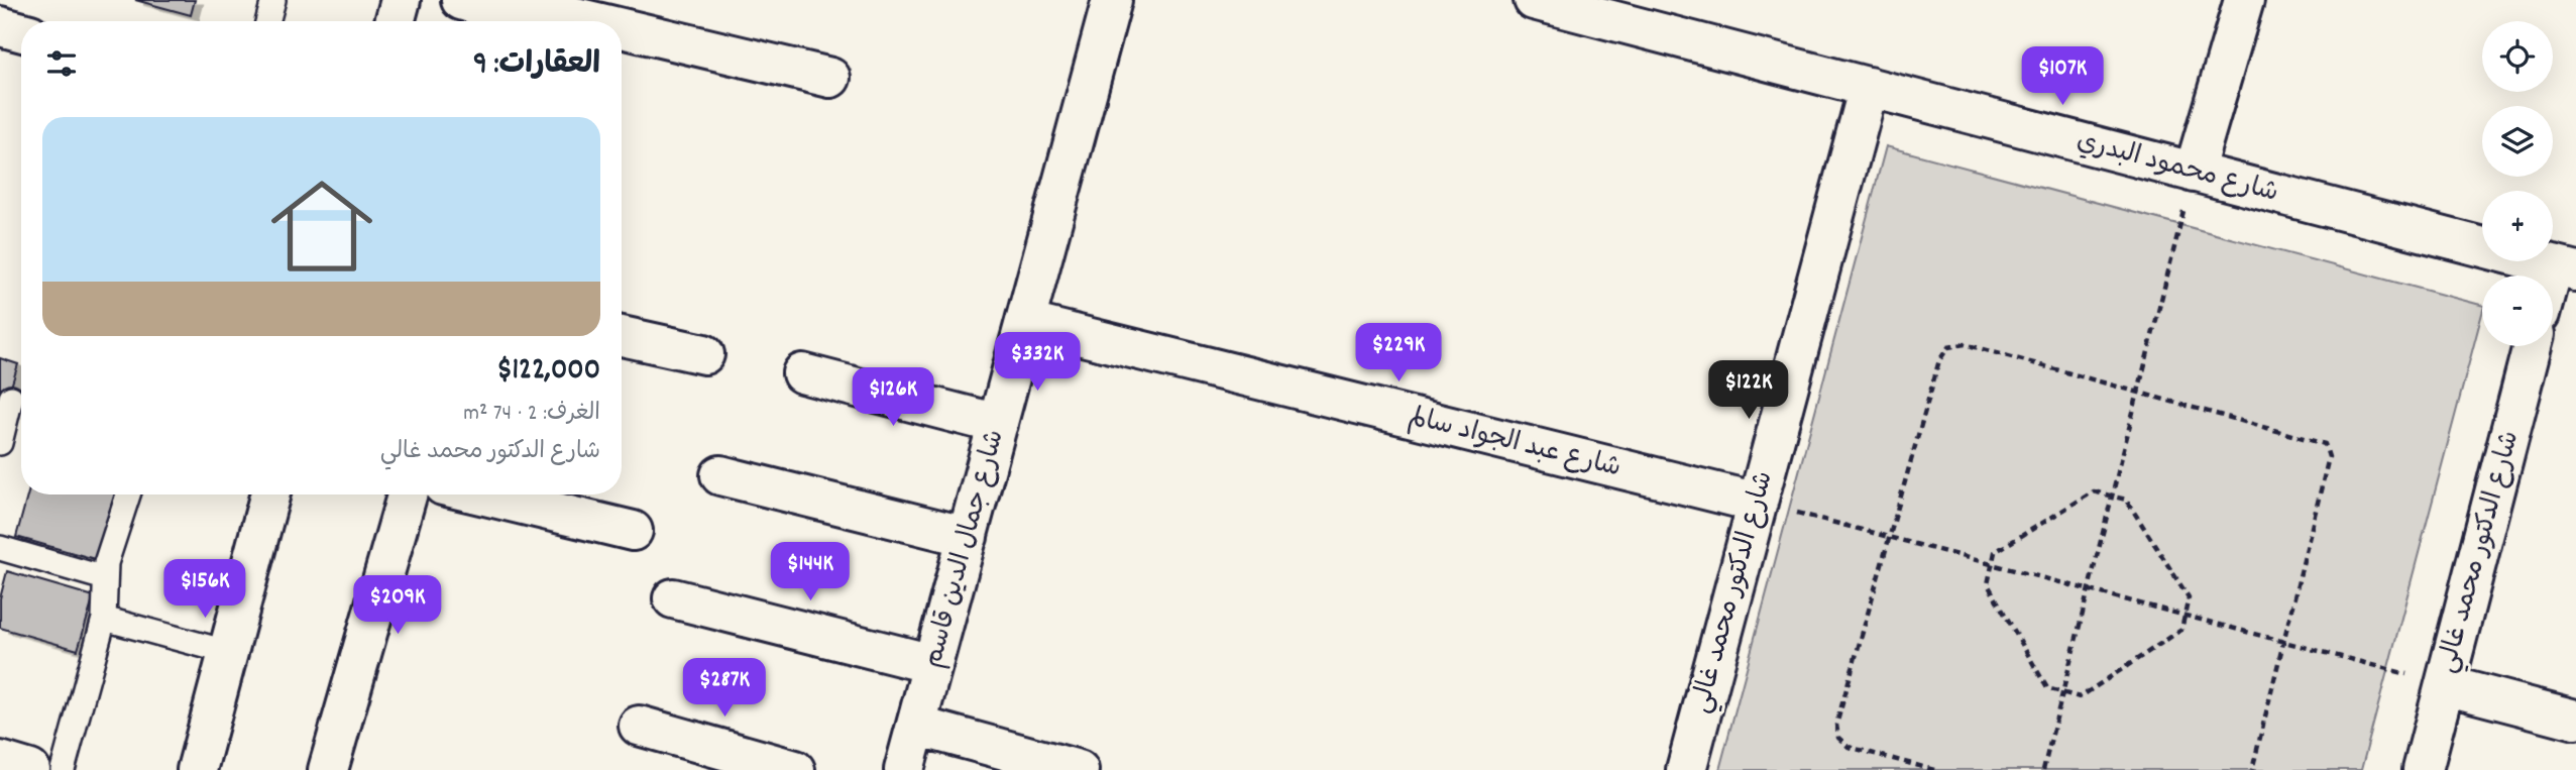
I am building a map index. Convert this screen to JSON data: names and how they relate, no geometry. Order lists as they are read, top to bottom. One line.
{"streets":{"street":["شارع محمود البدري","شارع عبد الجواد سالم","شارع جمال الدين قاسم","شارع الدكتور محمد غالي"]},"crossings":[["شارع محمود البدري","شارع الدكتور محمد غالي"],["شارع عبد الجواد سالم","شارع جمال الدين قاسم"],["شارع عبد الجواد سالم","شارع الدكتور محمد غالي"]],"page":{"map_buttons":["+","−"],"heading":"العقارات: 9","price":["$107K","$229K","$332K","$122K","$126K","$144K","$156K","$209K","$287K"],"list":[{"name":"$122,000","note":"الغرف: 2 · 74 m² · شارع الدكتور محمد غالي"}]}}
